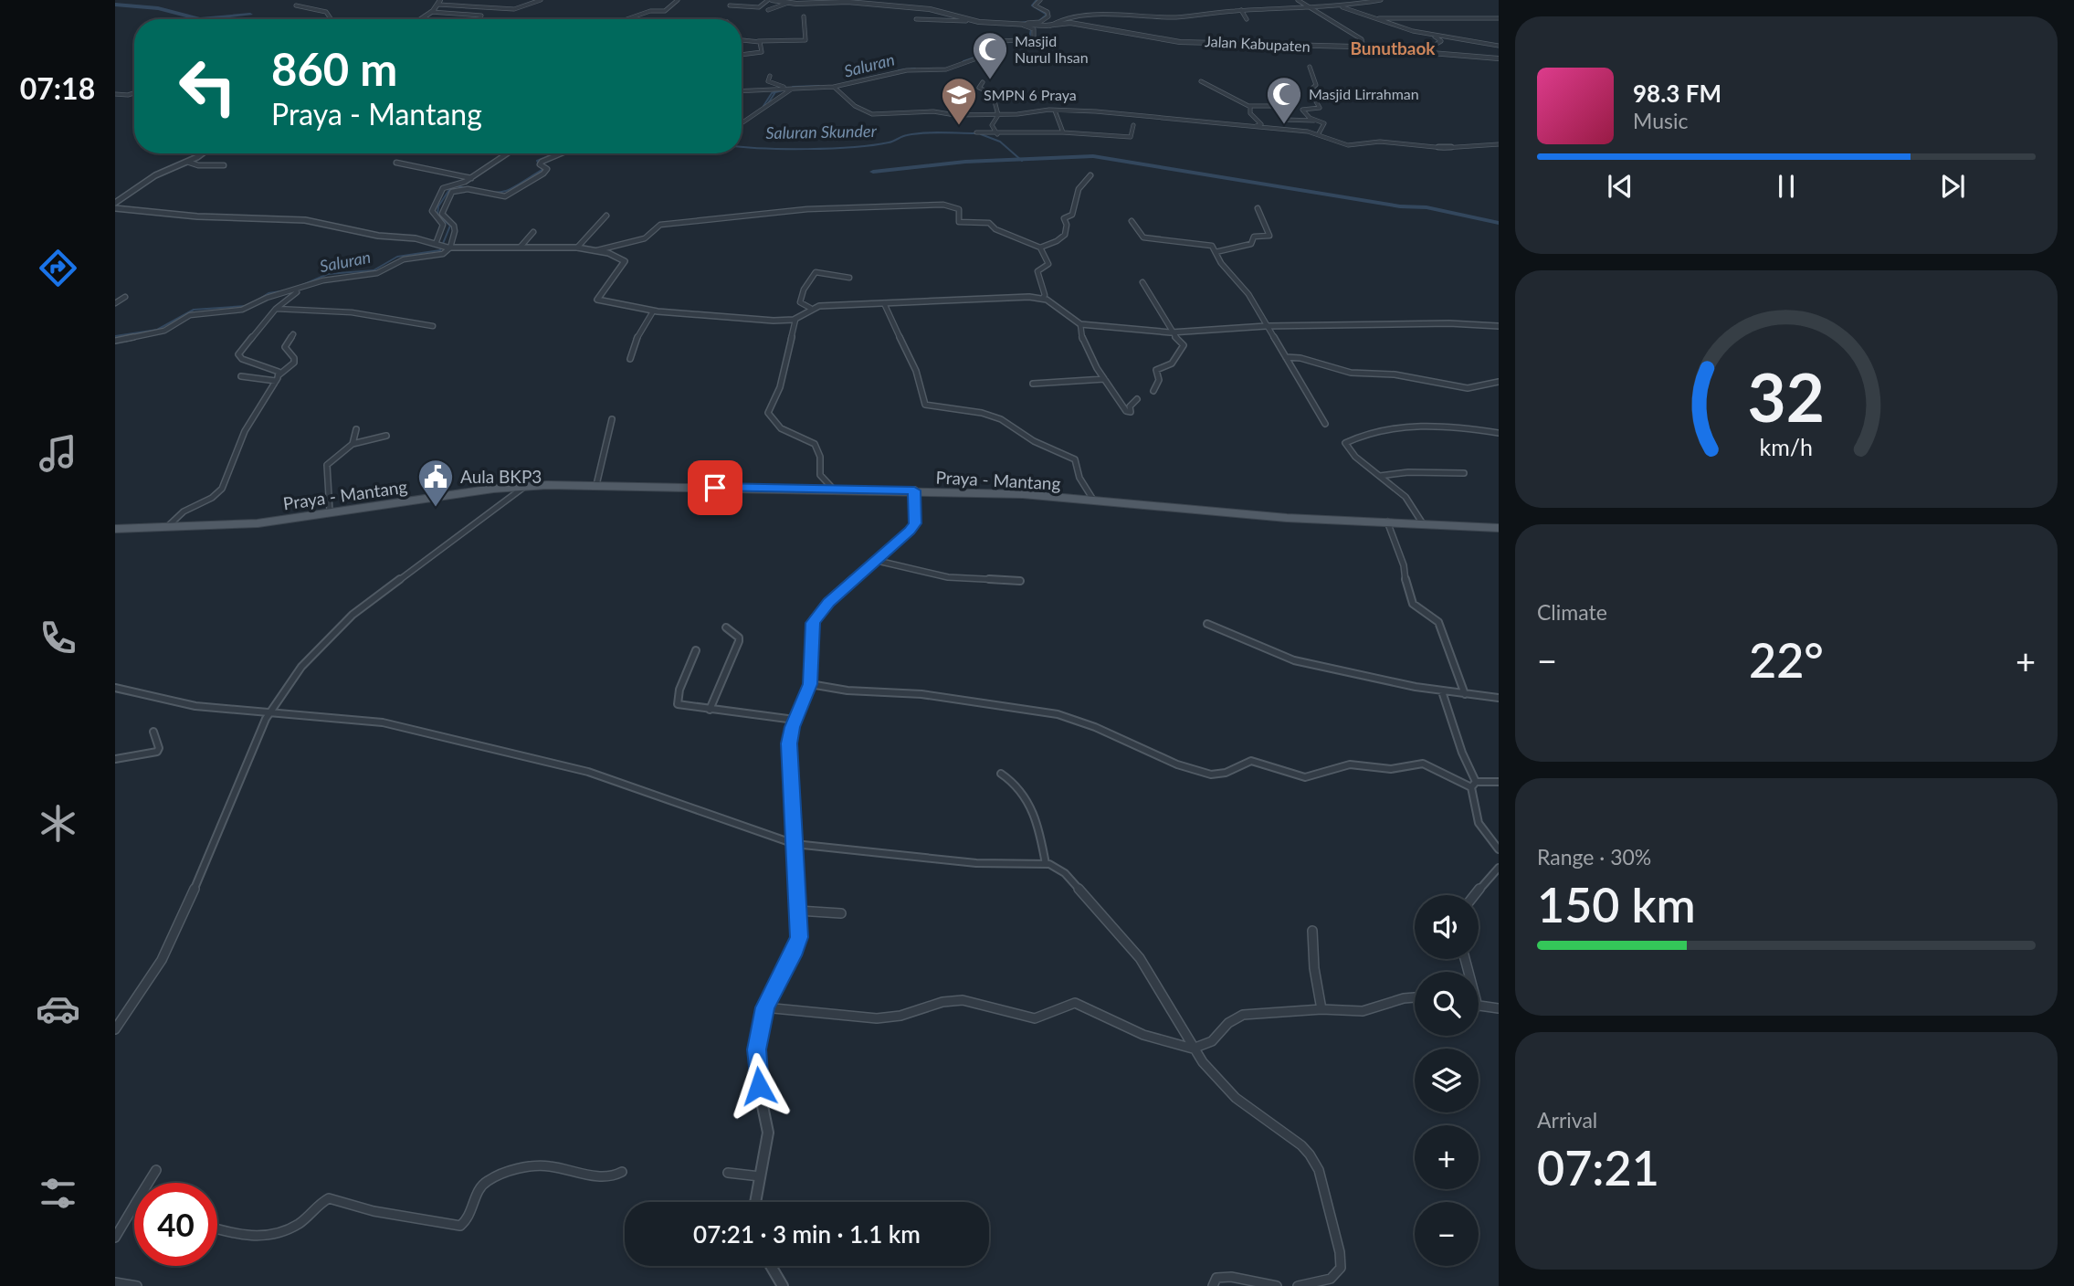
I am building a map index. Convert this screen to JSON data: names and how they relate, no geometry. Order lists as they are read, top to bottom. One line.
{"streets":{"main road":["Praya - Mantang"],"street":["Jalan Kabupaten"]},"districts":["Bunutbaok"],"water":["Saluran","Saluran Skunder"],"places":{"mosque":["Masjid Nurul Ihsan","Masjid Lirrahman"],"school or university":["SMPN 6 Praya"],"public building":["Aula BKP3"]},"page":{"tabs":"07:18","turn":["860 m","Praya - Mantang"],"song":["98.3 FM","Music"],"tile":["Climate",["Range · 30%","150 km"],["Arrival","07:21"]],"heat":["−","22°","+"],"map_buttons":["+","−"],"limit":"40","trip":"07:21 · 3 min · 1.1 km","gauge":["32","km/h"]}}
